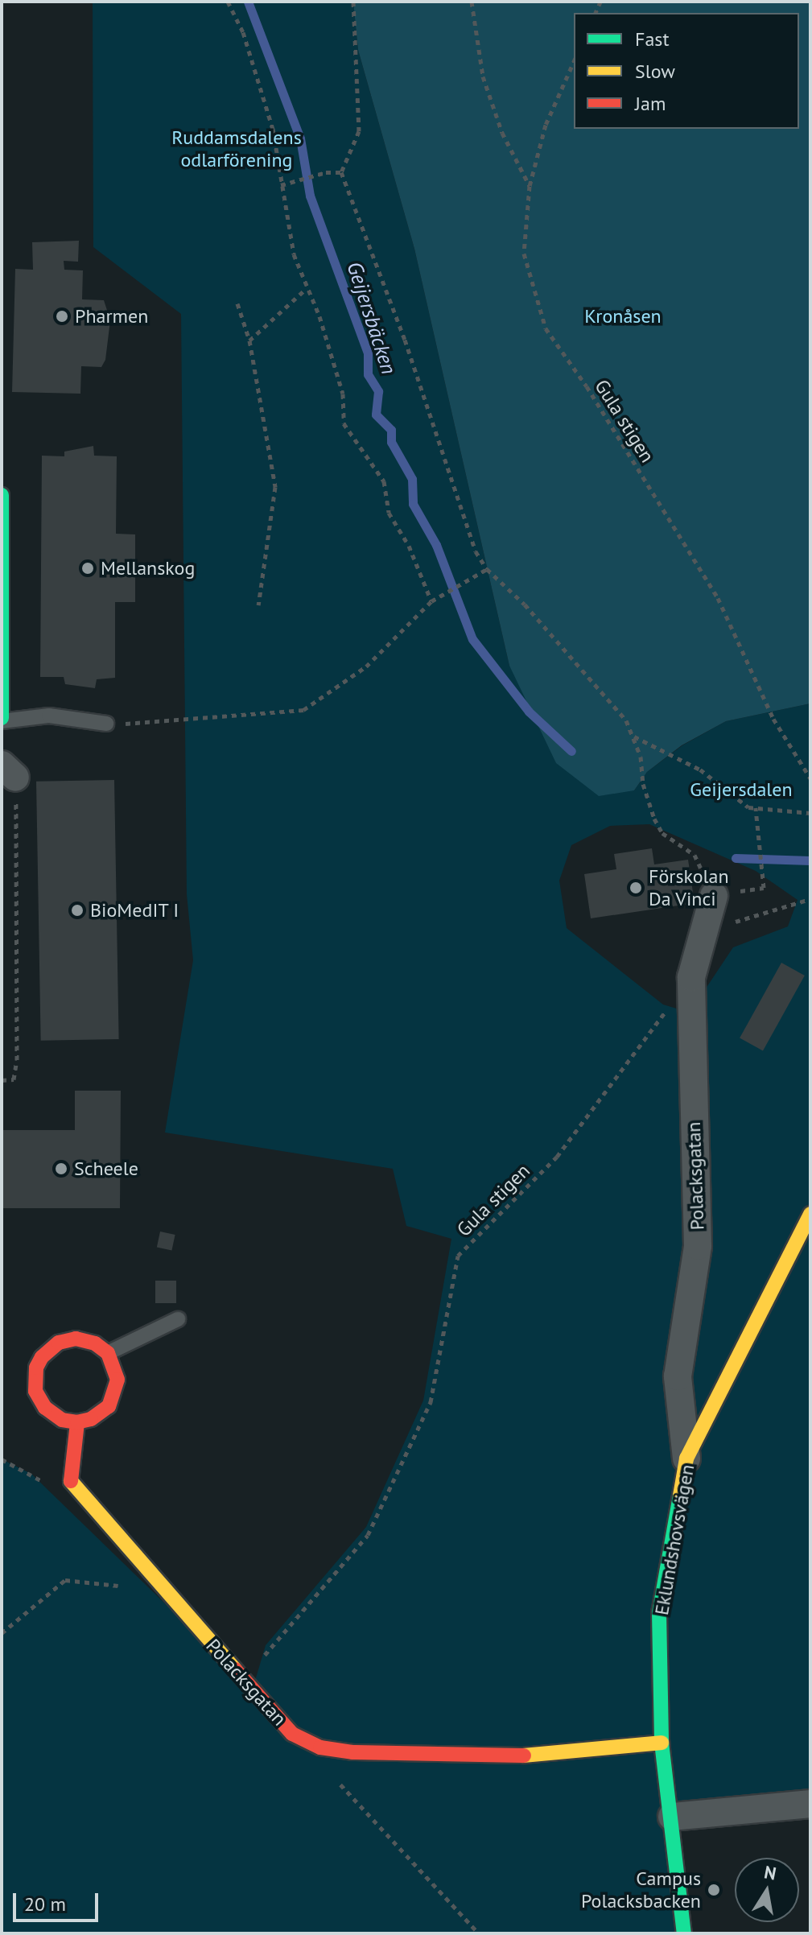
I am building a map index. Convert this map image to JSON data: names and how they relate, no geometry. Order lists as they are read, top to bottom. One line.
{"streets":{"street":["Polacksgatan","Eklundshovsvägen"],"path":["Gula stigen"]},"crossings":[["Gula stigen","Polacksgatan"],["Polacksgatan","Eklundshovsvägen"]],"water":["Geijersbäcken"],"parks":["Ruddamsdalens odlarförening","Kronåsen","Geijersdalen"],"places":["Pharmen","Mellanskog","Förskolan Da Vinci","BioMedIT I","Scheele","Campus Polacksbacken"],"legend":["Fast","Slow","Jam"],"scale_bar":"20 m","north":"top"}
